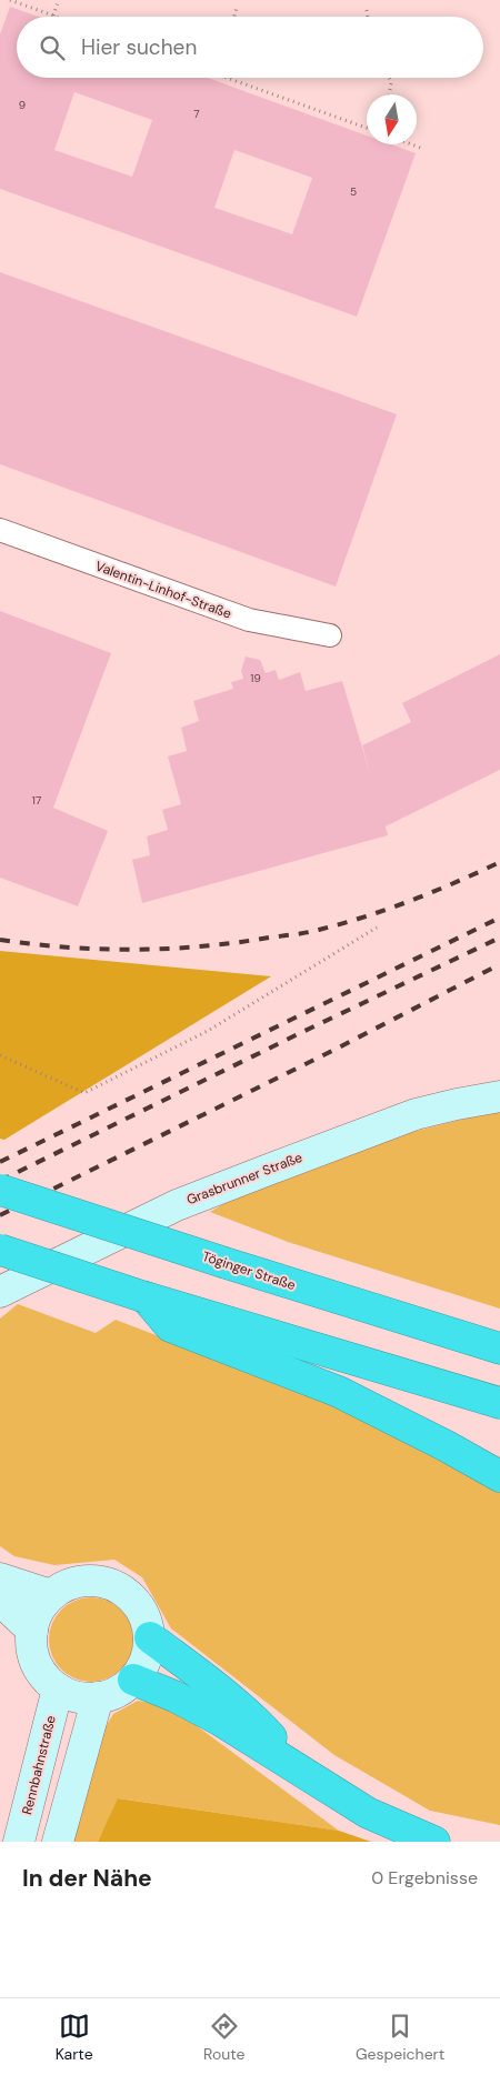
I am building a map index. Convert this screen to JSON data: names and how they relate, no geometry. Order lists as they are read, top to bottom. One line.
{"streets":{"highway":["Töginger Straße"],"street":["Valentin-Linhof-Straße","Grasbrunner Straße","Rennbahnstraße"]},"house_numbers":["9","7","5","19","17"],"north":"bottom","page":{"search":"Hier suchen","heading":["In der Nähe","0 Ergebnisse"],"nav":["Karte","Route","Gespeichert"]}}
